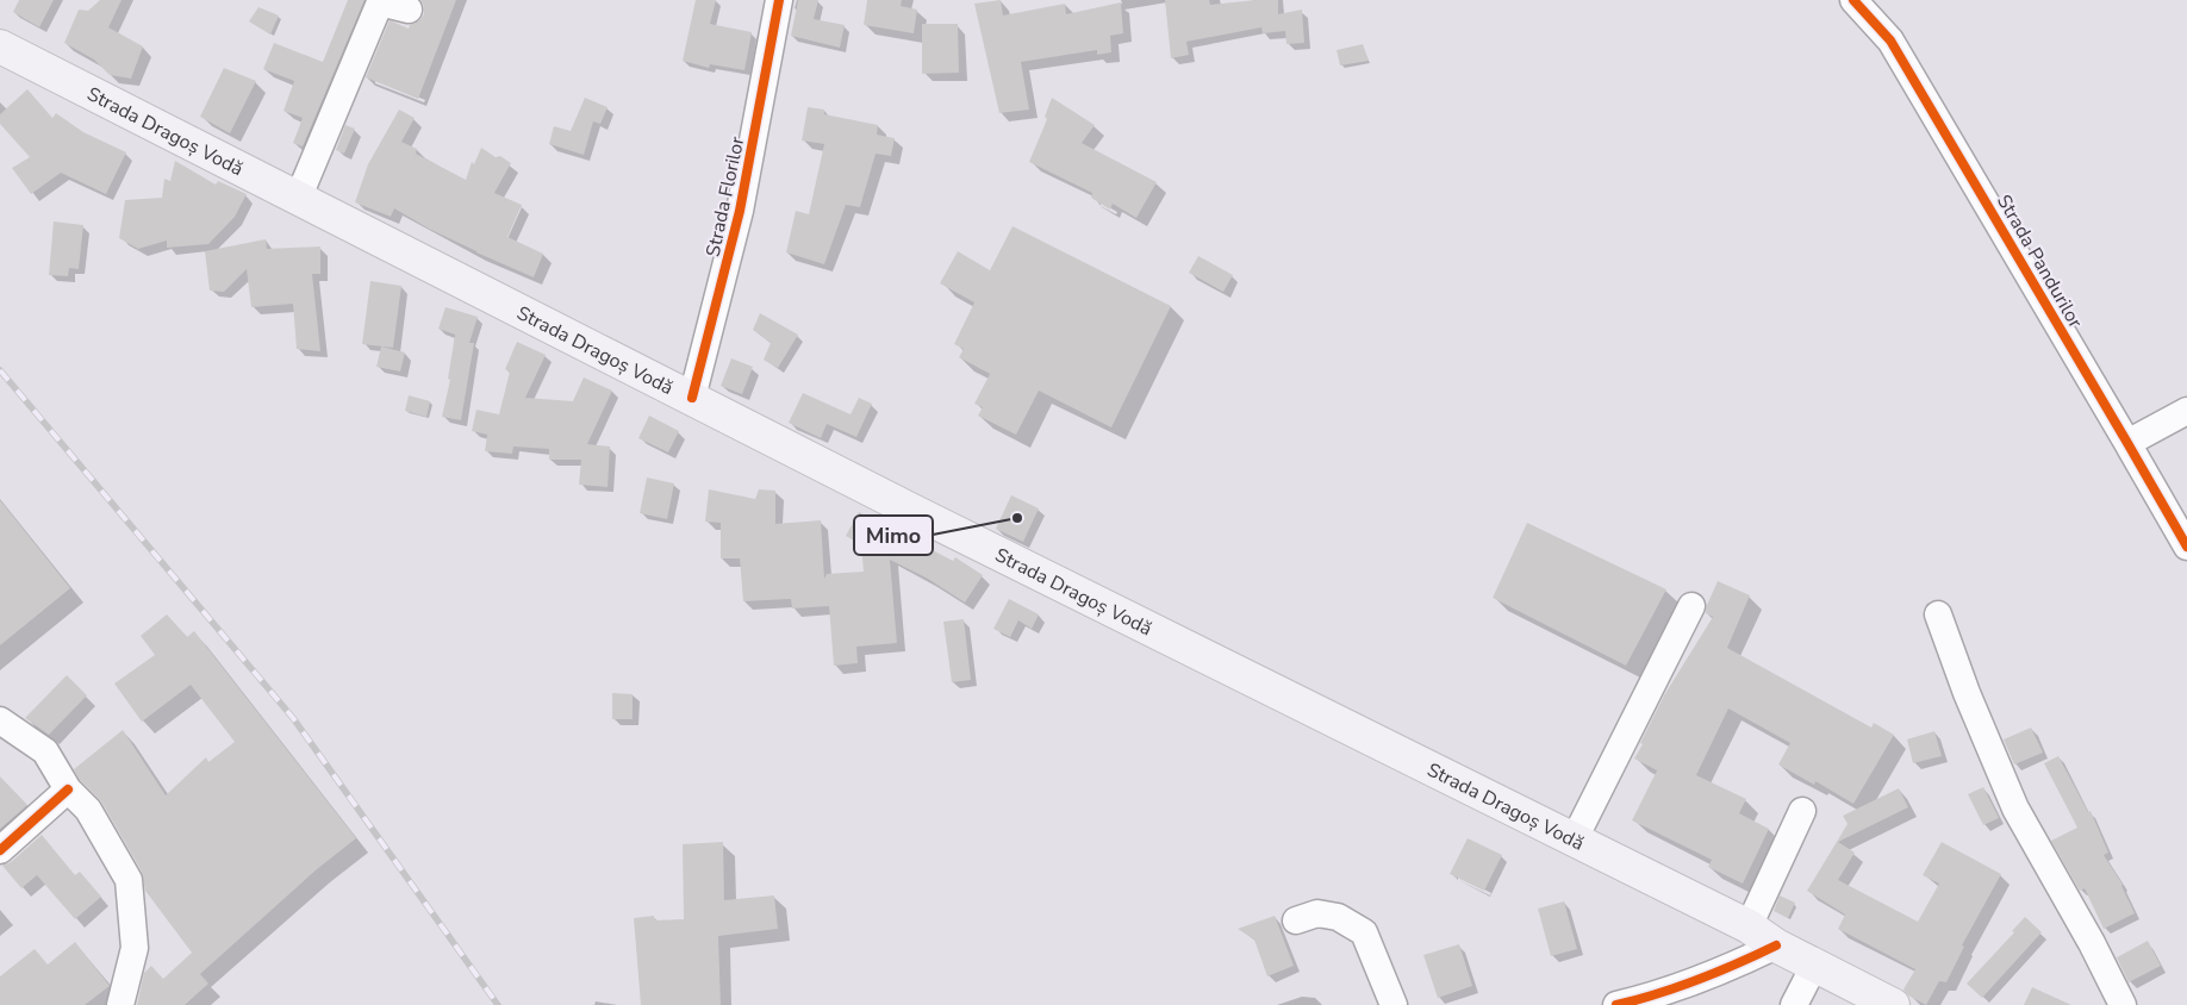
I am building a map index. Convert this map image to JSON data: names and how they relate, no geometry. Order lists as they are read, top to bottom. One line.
{"streets":{"main road":["Strada Dragoș Vodă"],"street":["Strada Florilor","Strada Pandurilor"]},"crossings":[["Strada Dragoș Vodă","Strada Florilor"]],"places":["Mimo"]}
